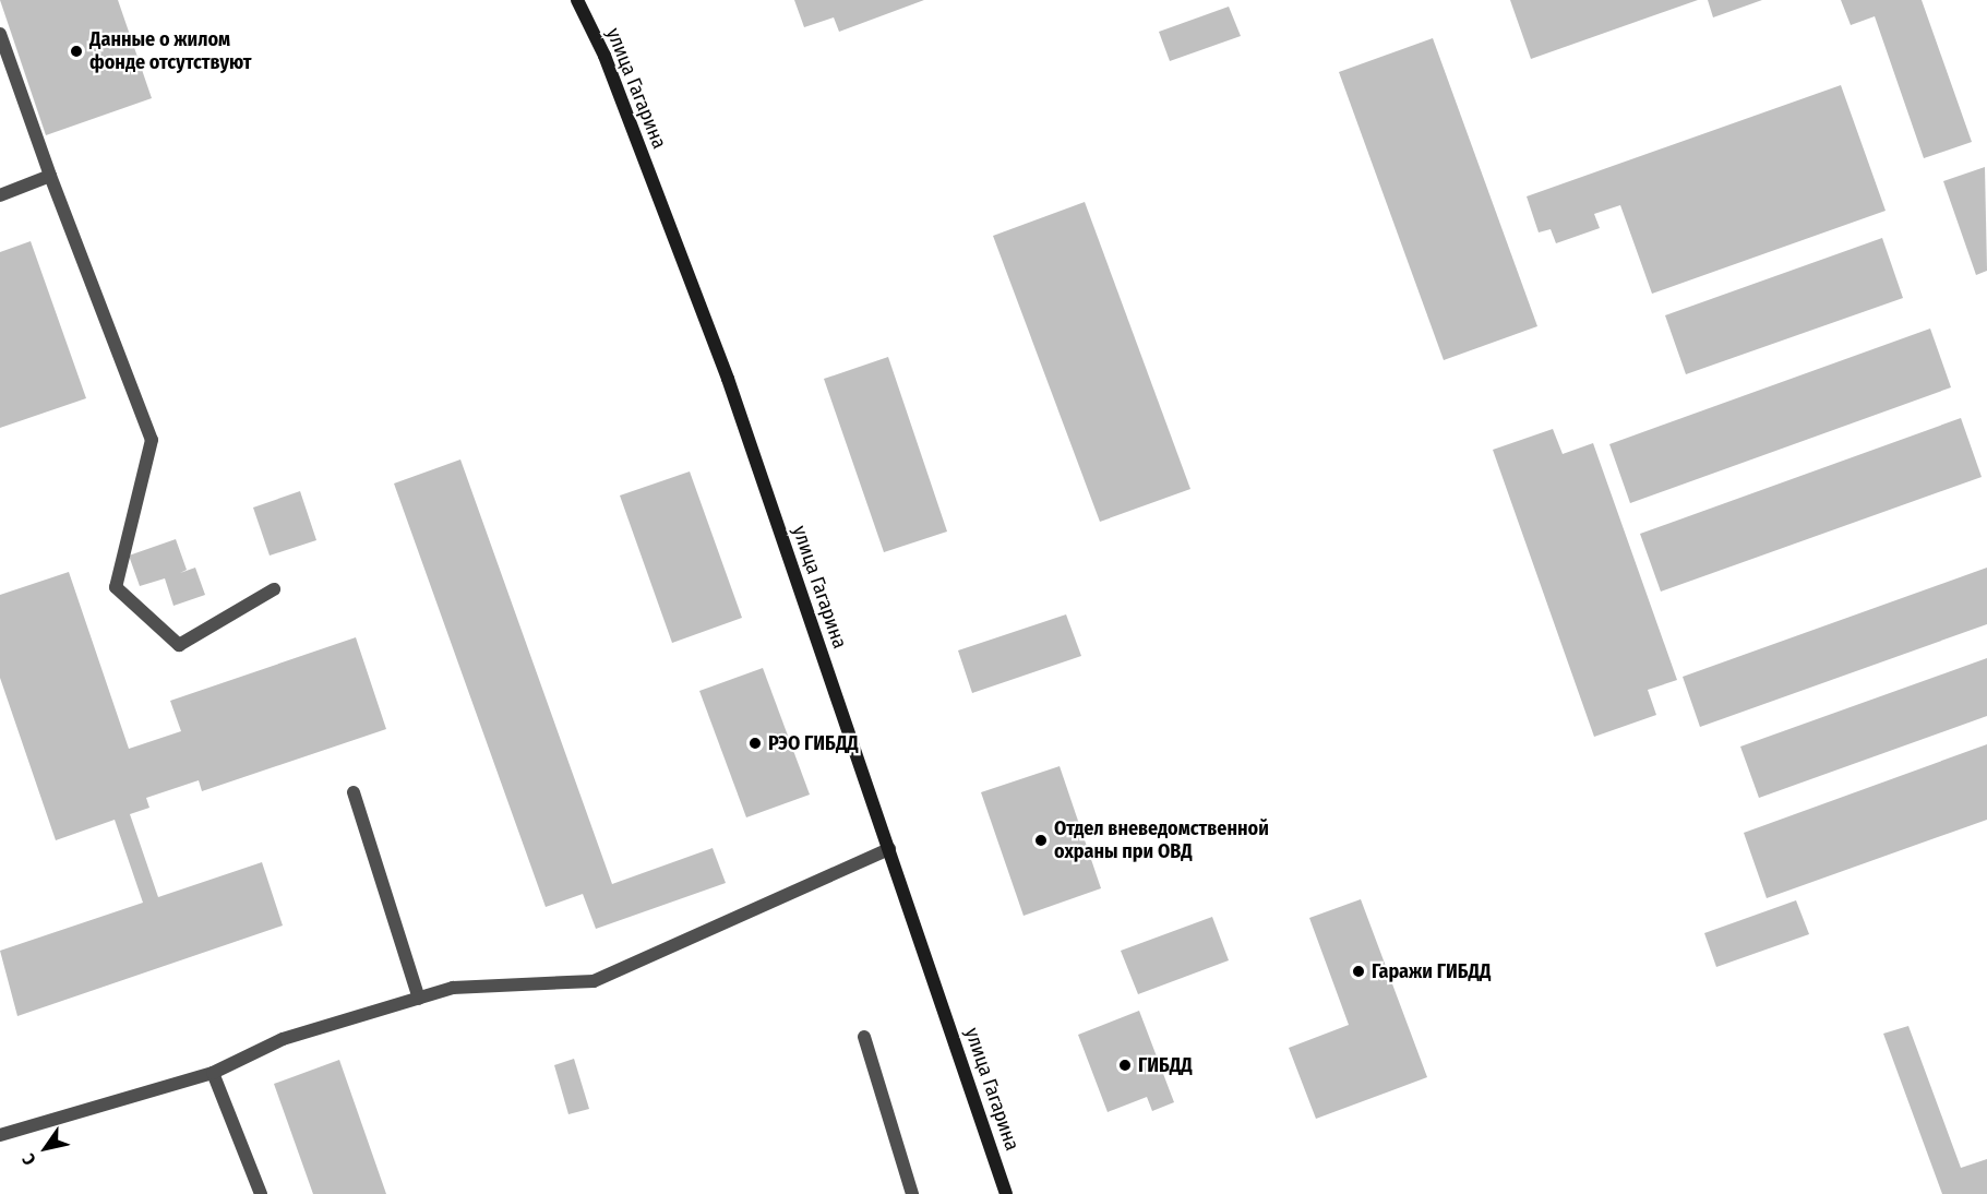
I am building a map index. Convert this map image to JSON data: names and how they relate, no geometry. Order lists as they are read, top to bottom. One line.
{"streets":{"street":["улица Гагарина"]},"places":["Данные о жилом фонде отсутствуют","РЭО ГИБДД","Отдел вневедомственной охраны при ОВД","Гаражи ГИБДД","ГИБДД"],"north":"bottom left"}
